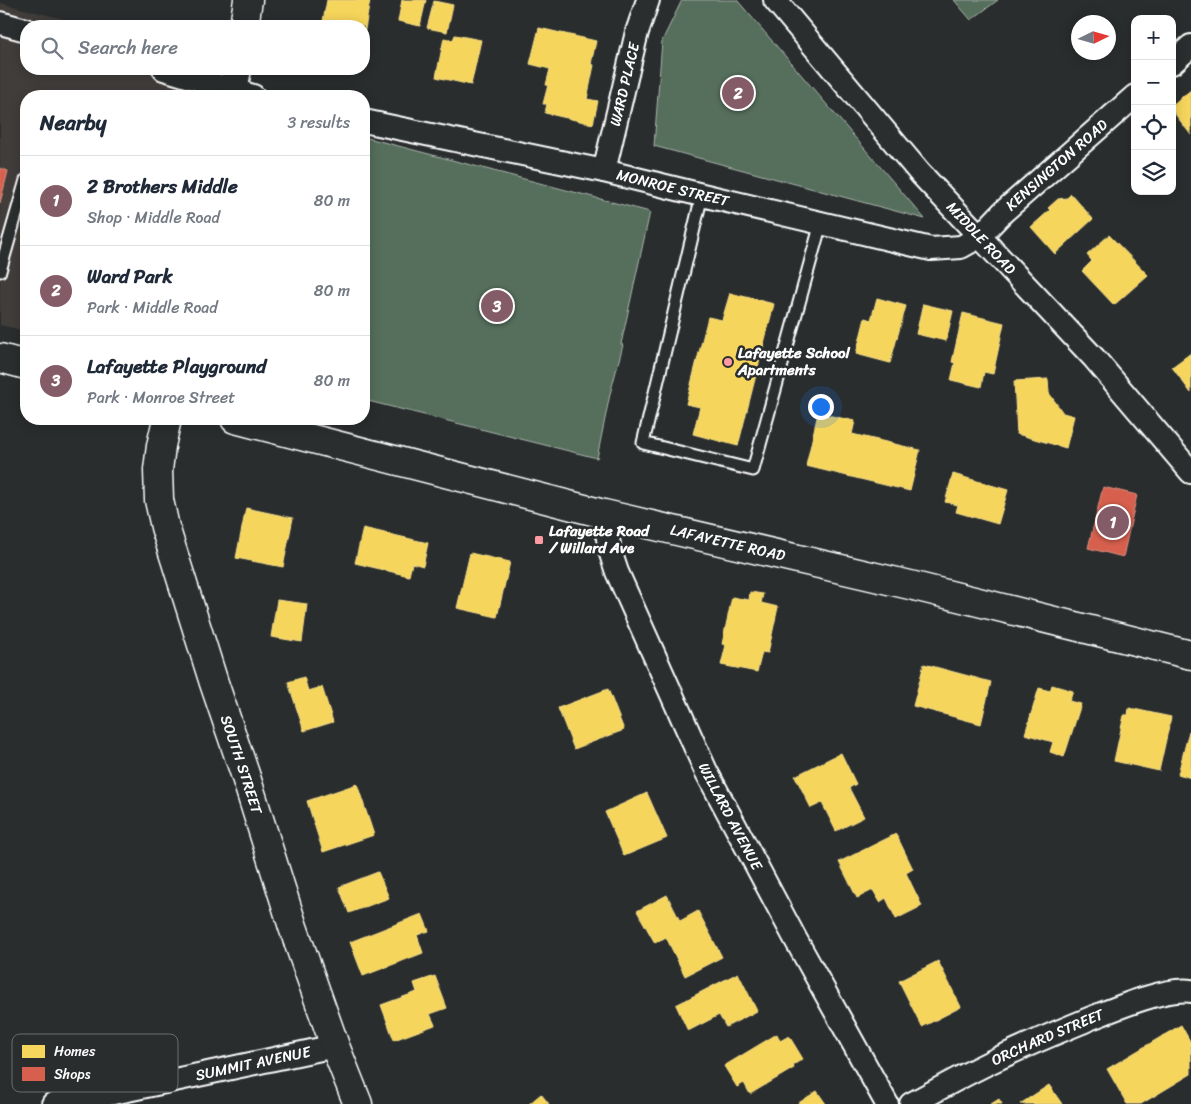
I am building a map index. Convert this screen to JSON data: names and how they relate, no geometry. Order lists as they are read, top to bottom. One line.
{"streets":{"main road":["LAFAYETTE ROAD","SOUTH STREET"],"street":["WARD PLACE","KENSINGTON ROAD","MONROE STREET","MIDDLE ROAD","WILLARD AVENUE","ORCHARD STREET","SUMMIT AVENUE"]},"crossings":[["WARD PLACE","MONROE STREET"],["KENSINGTON ROAD","MONROE STREET"],["KENSINGTON ROAD","MIDDLE ROAD"],["MONROE STREET","MIDDLE ROAD"],["LAFAYETTE ROAD","WILLARD AVENUE"],["SOUTH STREET","SUMMIT AVENUE"]],"places":{"other":["Lafayette School Apartments"],"transit":["Lafayette Road / Willard Ave"]},"legend":["Homes","Shops"],"north":"right","page":{"map_buttons":["+","−"],"search":"Search here","pins":["2","3","1"],"heading":["Nearby","3 results"],"list":[{"mark":"1","name":"2 Brothers Middle","note":"Shop · Middle Road","value":"80 m"},{"mark":"2","name":"Ward Park","note":"Park · Middle Road","value":"80 m"},{"mark":"3","name":"Lafayette Playground","note":"Park · Monroe Street","value":"80 m"}]}}
